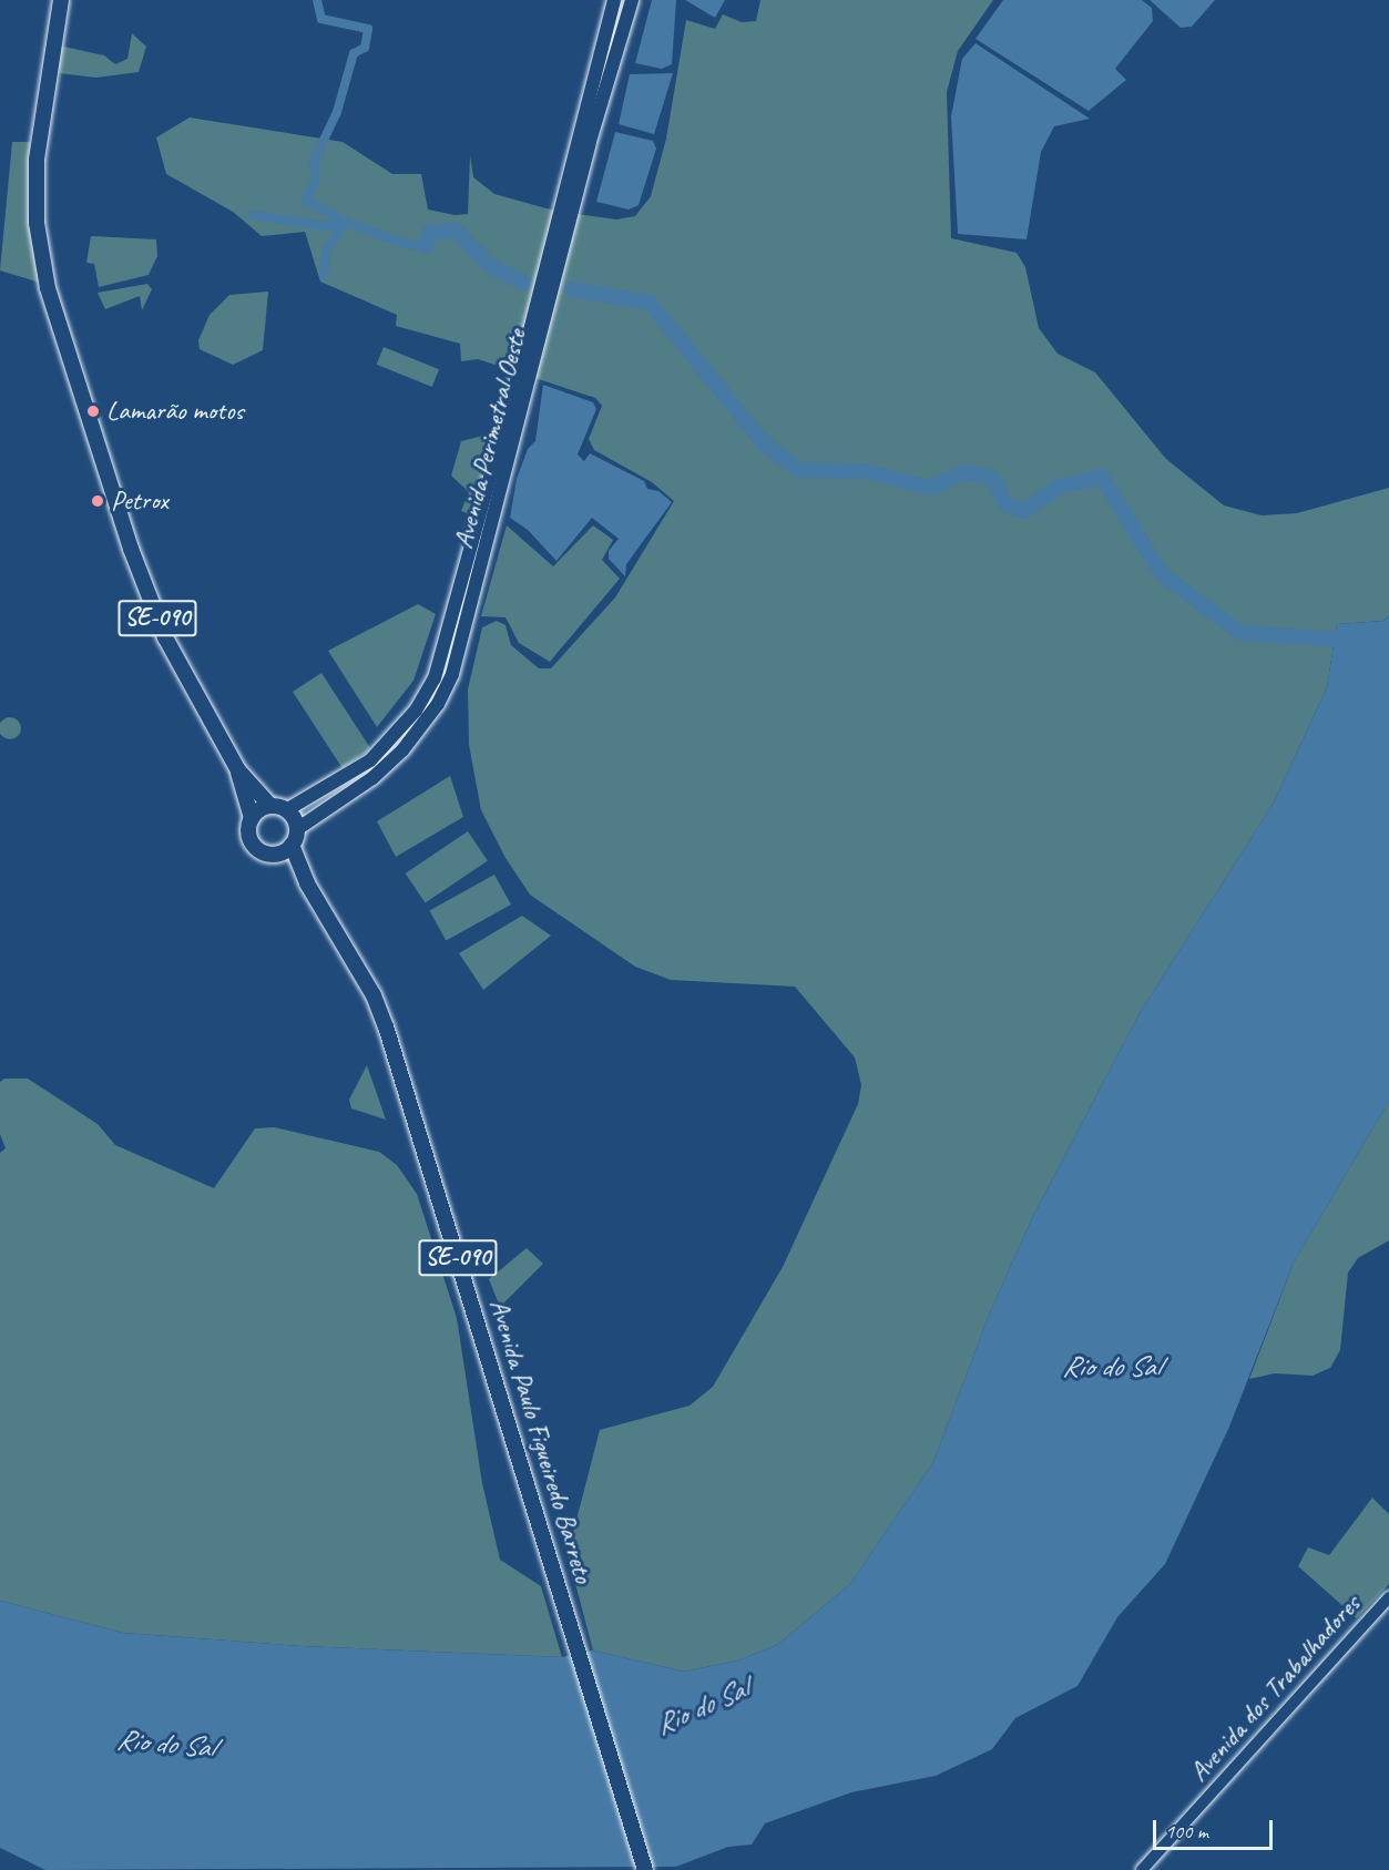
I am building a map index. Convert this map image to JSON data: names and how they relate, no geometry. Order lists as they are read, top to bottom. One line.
{"streets":{"main road":["Avenida Perimetral Oeste","SE-090","Avenida Paulo Figueiredo Barreto"],"street":["Avenida dos Trabalhadores"]},"crossings":[["Avenida Perimetral Oeste","Avenida Paulo Figueiredo Barreto"]],"water":["Rio do Sal"],"places":["Lamarão motos","Petrox"],"scale_bar":"100 m"}
